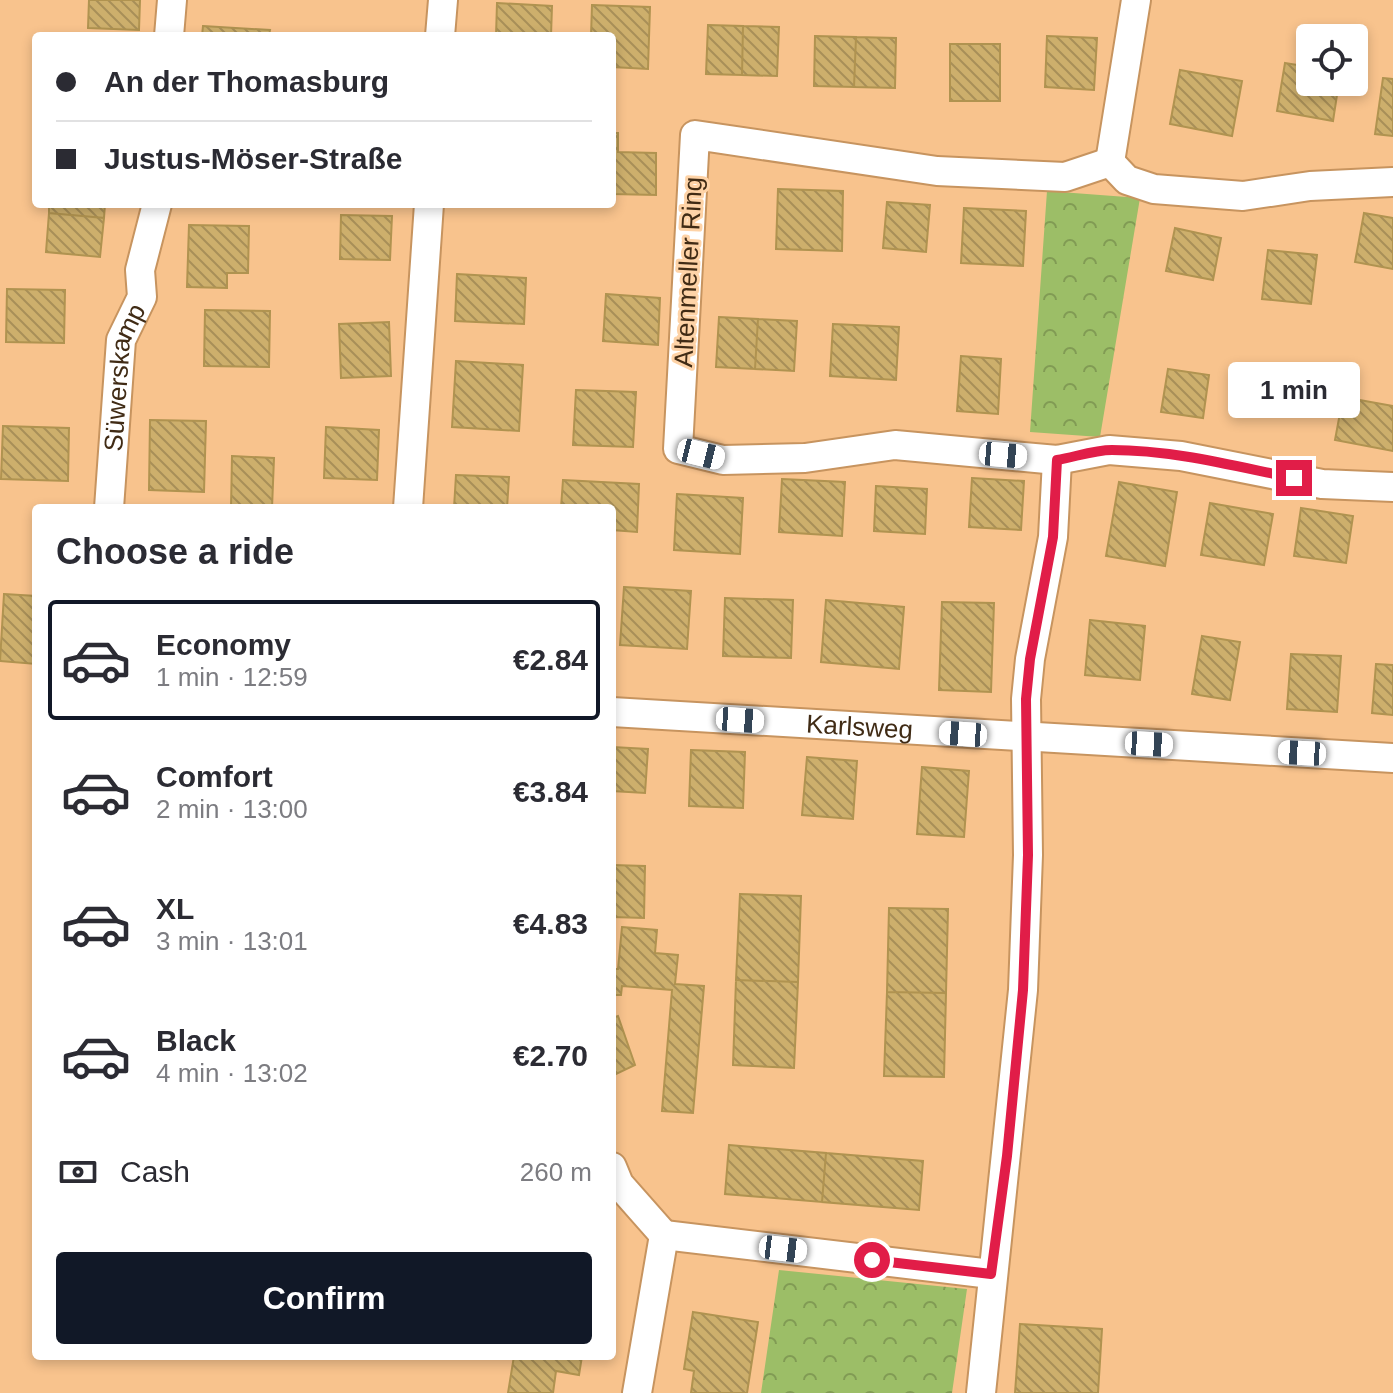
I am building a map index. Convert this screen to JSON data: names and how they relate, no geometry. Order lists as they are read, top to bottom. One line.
{"streets":{"street":["Altenmeller Ring","Süwerskamp","Karlsweg"]},"page":{"banner":["An der Thomasburg","Justus-Möser-Straße"],"bubble":"1 min","heading":"Choose a ride","list":[{"name":"Economy","note":"1 min · 12:59","value":"€2.84"},{"name":"Comfort","note":"2 min · 13:00","value":"€3.84"},{"name":"XL","note":"3 min · 13:01","value":"€4.83"},{"name":"Black","note":"4 min · 13:02","value":"€2.70"}],"pay":["Cash","260 m"],"buttons":"Confirm"}}
